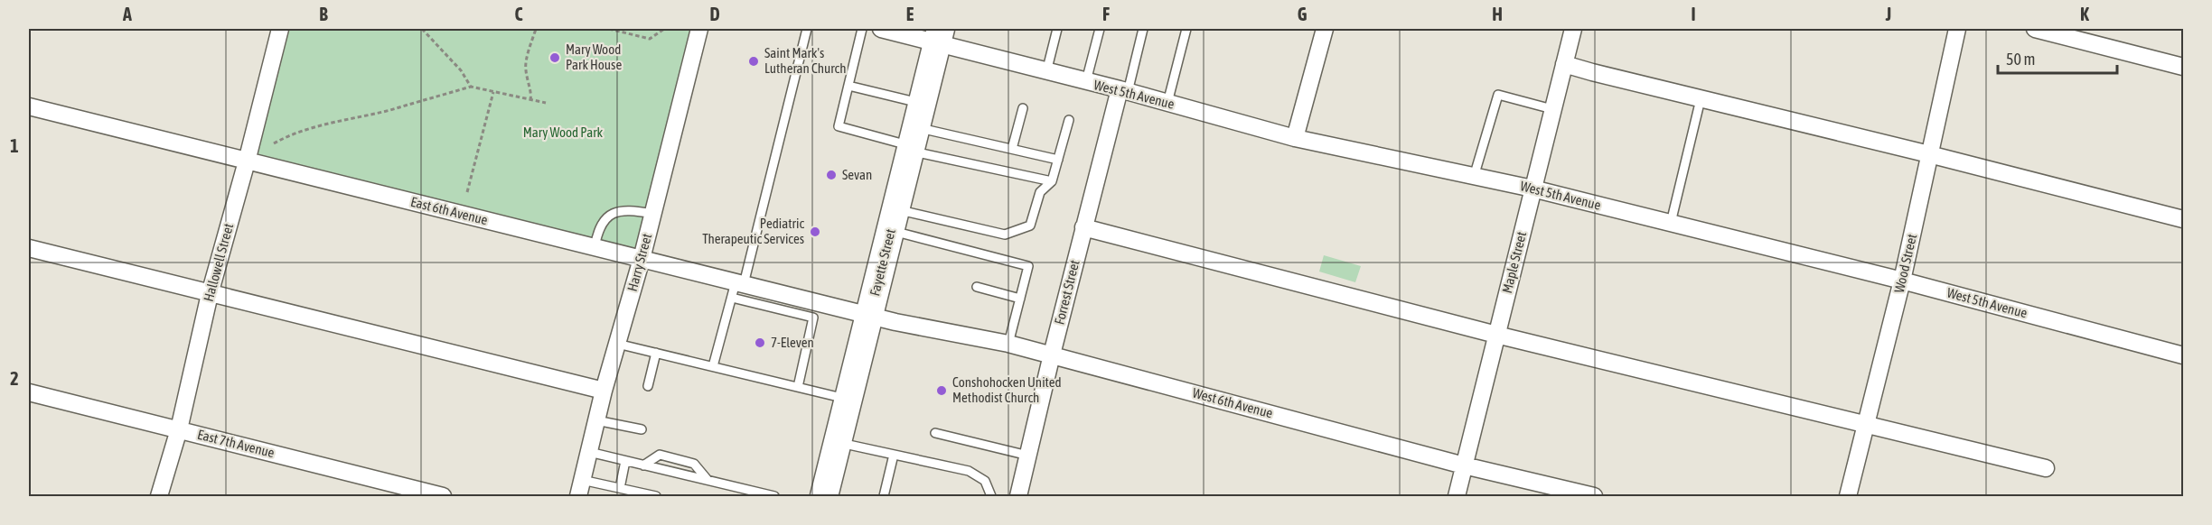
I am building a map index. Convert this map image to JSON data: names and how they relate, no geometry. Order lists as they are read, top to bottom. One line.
{"streets":{"main road":["Fayette Street"],"street":["West 5th Avenue","East 6th Avenue","Hallowell Street","Harry Street","Maple Street","Wood Street","Forrest Street","West 6th Avenue","East 7th Avenue"]},"crossings":[["West 5th Avenue","Fayette Street"],["West 5th Avenue","Maple Street"],["West 5th Avenue","Wood Street"],["West 5th Avenue","Forrest Street"],["East 6th Avenue","Hallowell Street"],["East 6th Avenue","Harry Street"],["East 6th Avenue","Fayette Street"],["East 6th Avenue","West 6th Avenue"],["Hallowell Street","East 7th Avenue"],["Fayette Street","West 6th Avenue"],["Maple Street","West 6th Avenue"],["Forrest Street","West 6th Avenue"]],"parks":["Mary Wood Park"],"places":["Mary Wood Park House","Saint Mark's Lutheran Church","Sevan","Pediatric Therapeutic Services","7-Eleven","Conshohocken United Methodist Church"],"scale_bar":"50 m","grid":{"columns":["A","B","C","D","E","F","G","H","I","J","K"],"rows":["1","2"]}}
